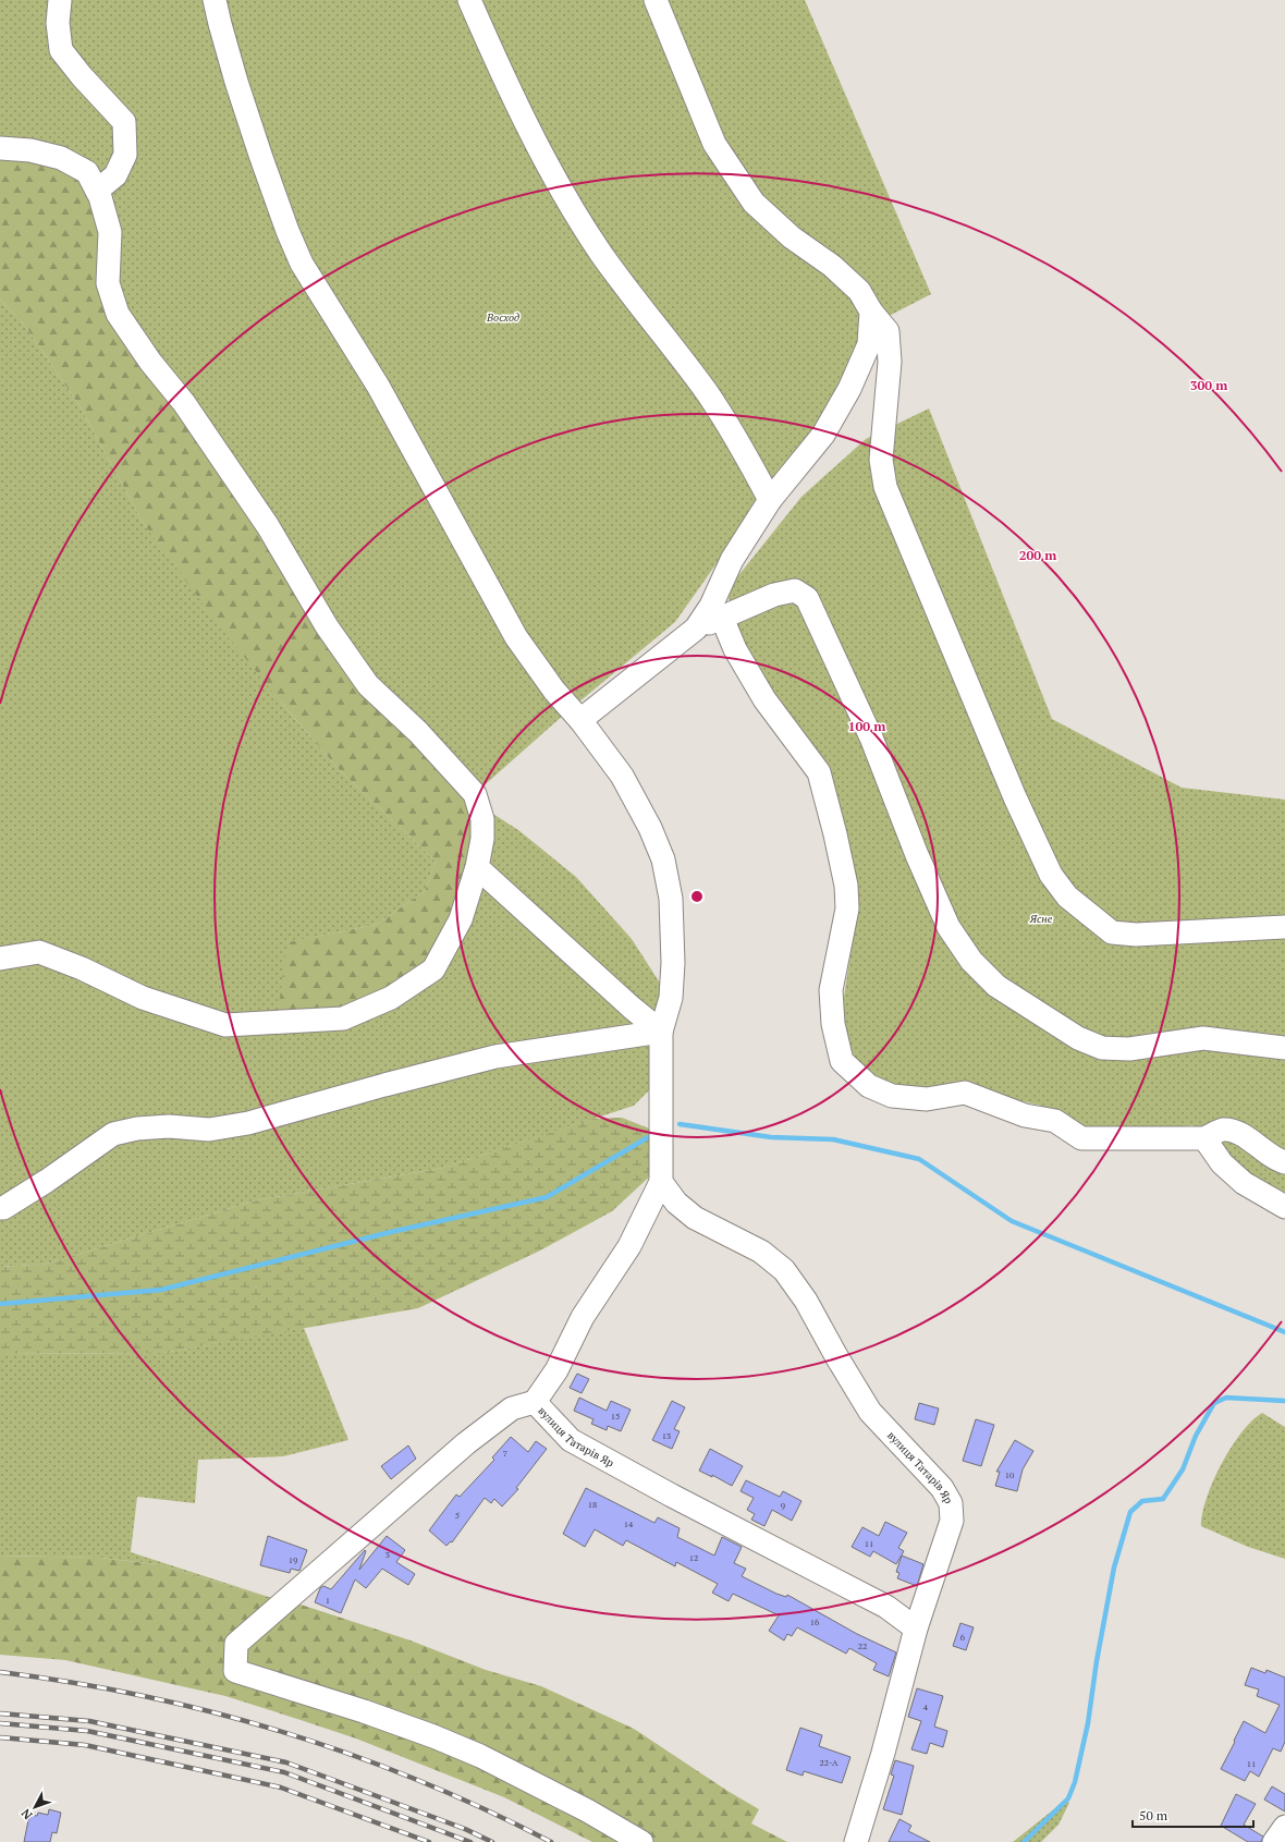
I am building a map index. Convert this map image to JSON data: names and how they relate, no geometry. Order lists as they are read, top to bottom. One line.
{"streets":{"street":["вулиця Татарів Яр"]},"parks":["Восход","Ясне"],"house_numbers":["15","13","7","10","18","9","5","14","11","3","12","19","1","16","6","22","4","22-А","11"],"scale_bar":"50 m","north":"bottom left","rings":["300 m","200 m","100 m"]}
